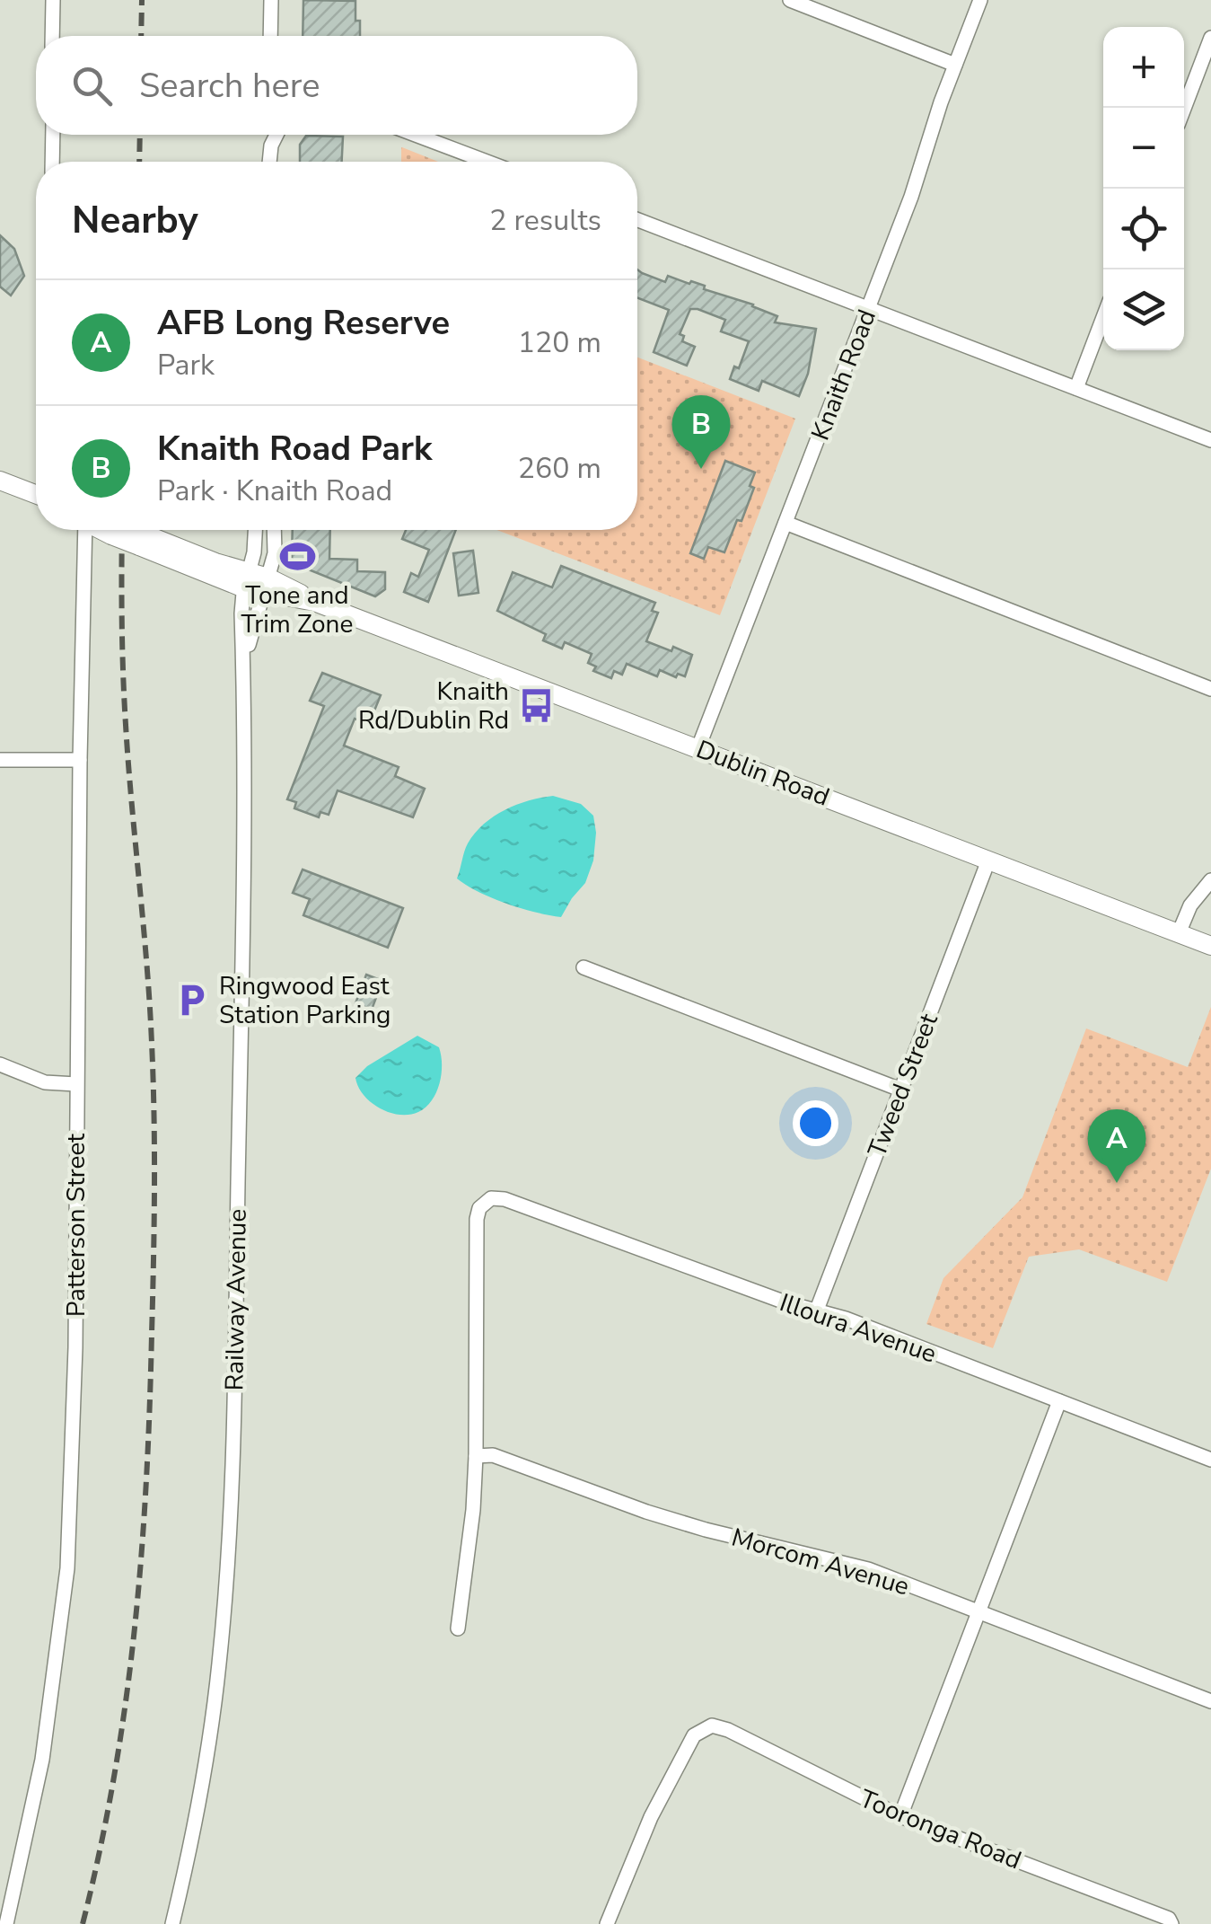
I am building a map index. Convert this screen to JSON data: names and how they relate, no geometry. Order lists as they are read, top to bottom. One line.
{"streets":{"main road":["Dublin Road"],"street":["Knaith Road","Tweed Street","Patterson Street","Railway Avenue","Illoura Avenue","Morcom Avenue","Tooronga Road"]},"crossings":[["Knaith Road","Dublin Road"],["Dublin Road","Tweed Street"],["Dublin Road","Railway Avenue"],["Tweed Street","Illoura Avenue"],["Illoura Avenue","Morcom Avenue"]],"places":{"sports":["Tone and Trim Zone"],"bus stop":["Knaith Rd/Dublin Rd"],"parking":["Ringwood East Station Parking"]},"page":{"map_buttons":["+","−"],"search":"Search here","heading":["Nearby","2 results"],"list":[{"mark":"A","name":"AFB Long Reserve","note":"Park","value":"120 m"},{"mark":"B","name":"Knaith Road Park","note":"Park · Knaith Road","value":"260 m"}],"pins":["B","A"]}}
